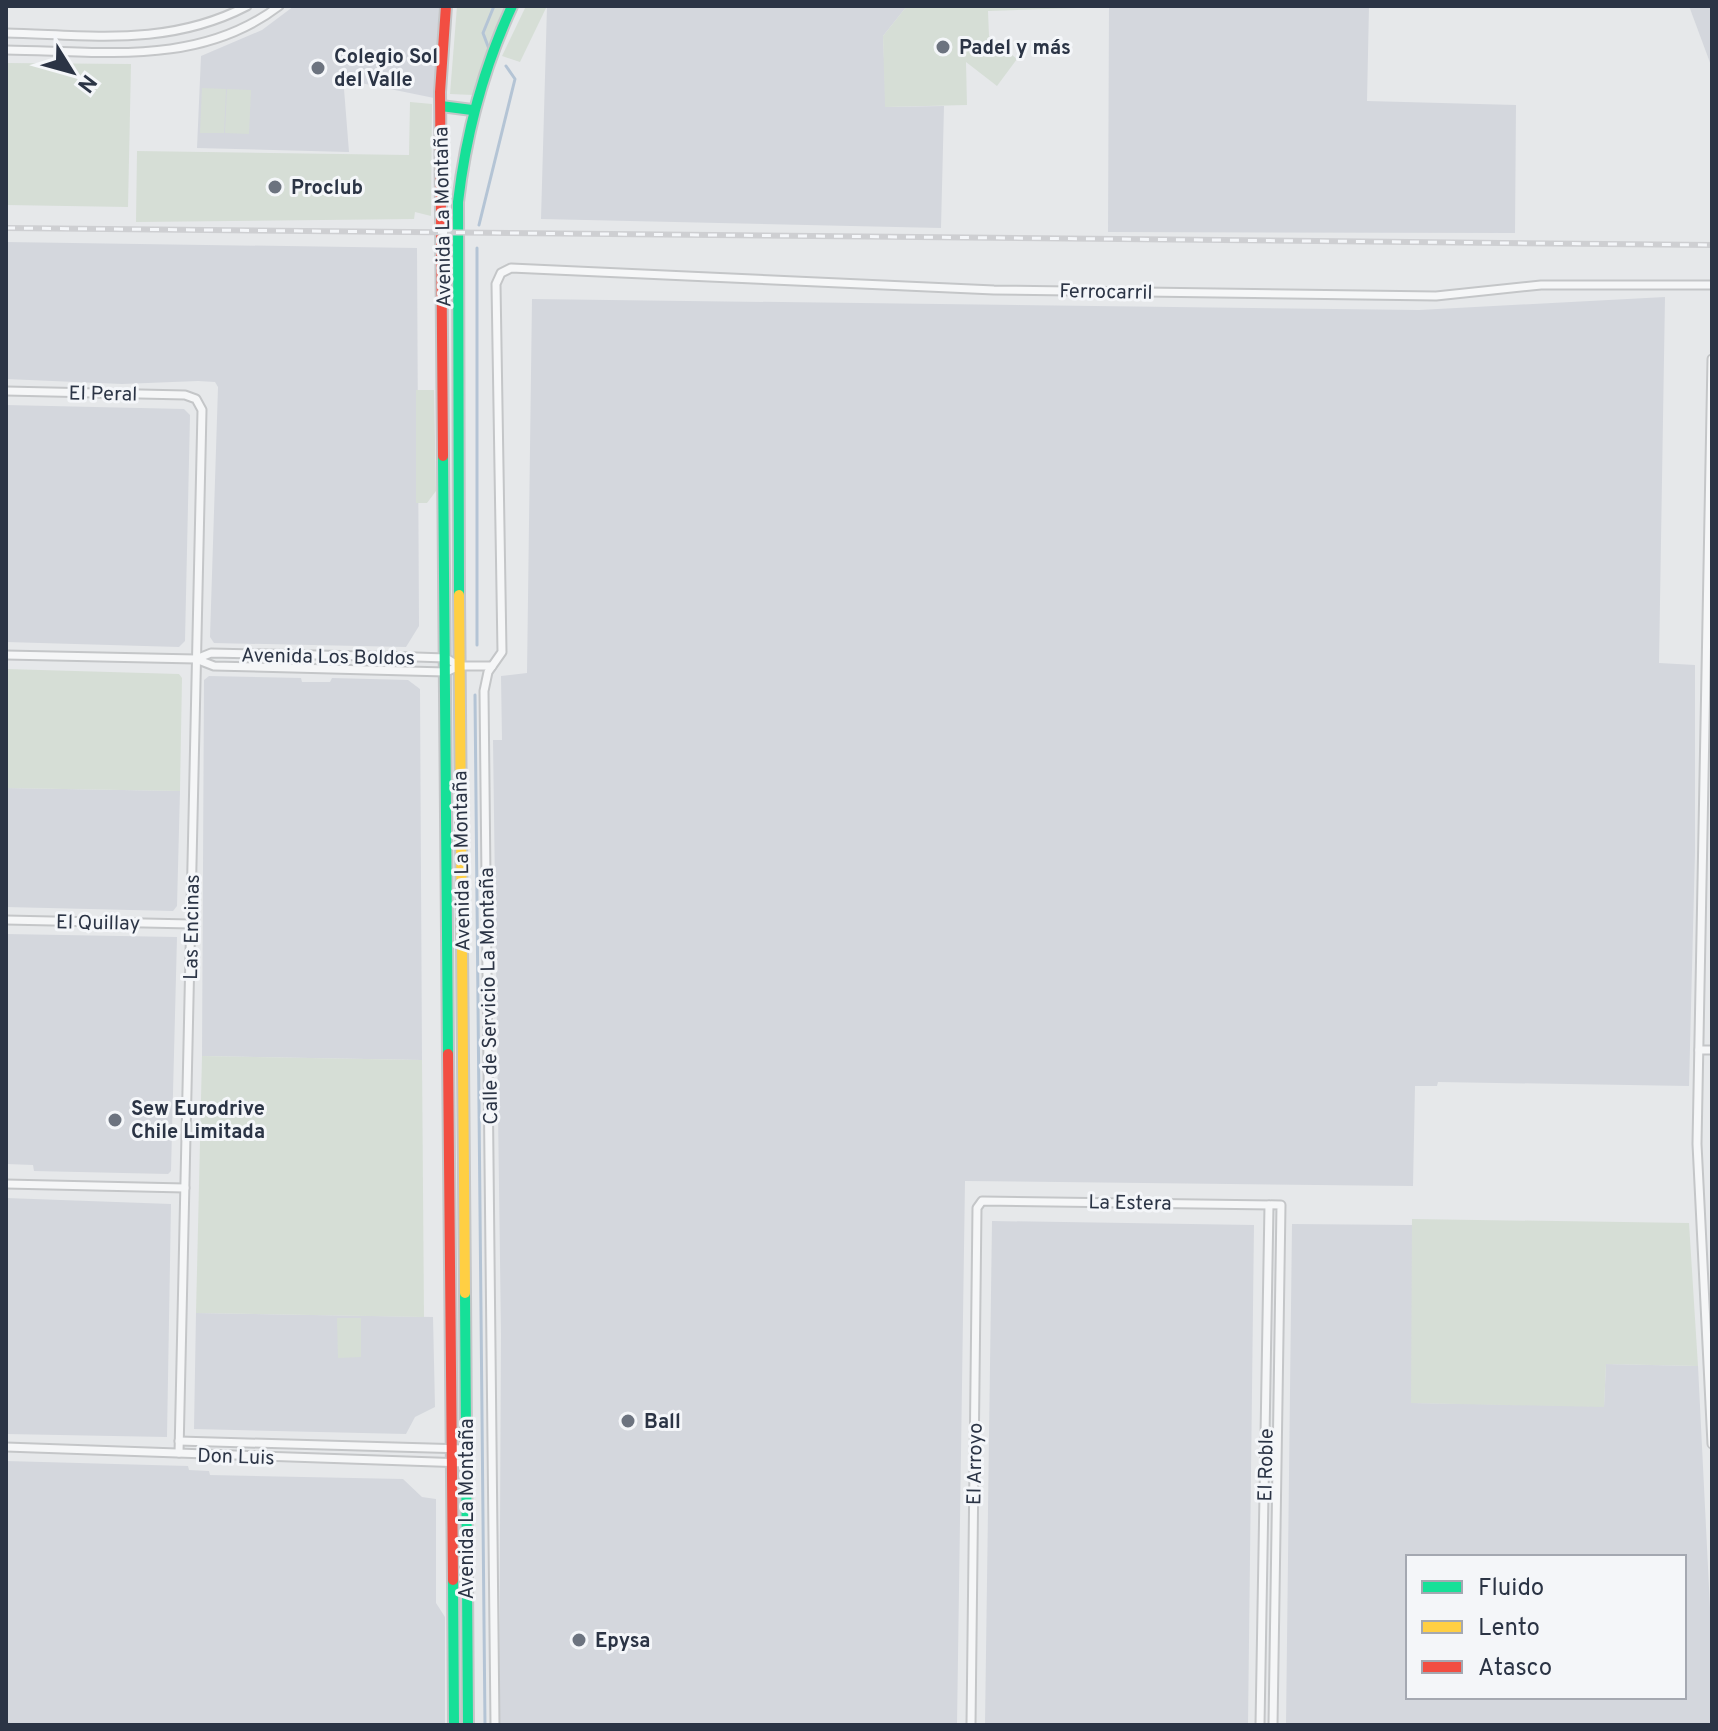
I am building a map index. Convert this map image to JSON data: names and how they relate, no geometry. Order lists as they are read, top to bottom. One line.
{"streets":{"main road":["Avenida La Montaña"],"street":["Ferrocarril","El Peral","Avenida Los Boldos","El Quillay","Las Encinas","Calle de Servicio La Montaña","La Estera","Don Luis","El Arroyo","El Roble"]},"crossings":[["Avenida La Montaña","Avenida Los Boldos"],["Avenida La Montaña","Don Luis"],["Ferrocarril","Calle de Servicio La Montaña"],["El Peral","Las Encinas"],["Avenida Los Boldos","Las Encinas"],["Avenida Los Boldos","Calle de Servicio La Montaña"],["El Quillay","Las Encinas"],["Las Encinas","Don Luis"],["La Estera","El Arroyo"],["La Estera","El Roble"]],"places":["Padel y más","Colegio Sol del Valle","Proclub","Sew Eurodrive Chile Limitada","Ball","Epysa"],"legend":["Fluido","Lento","Atasco"],"north":"bottom right"}
